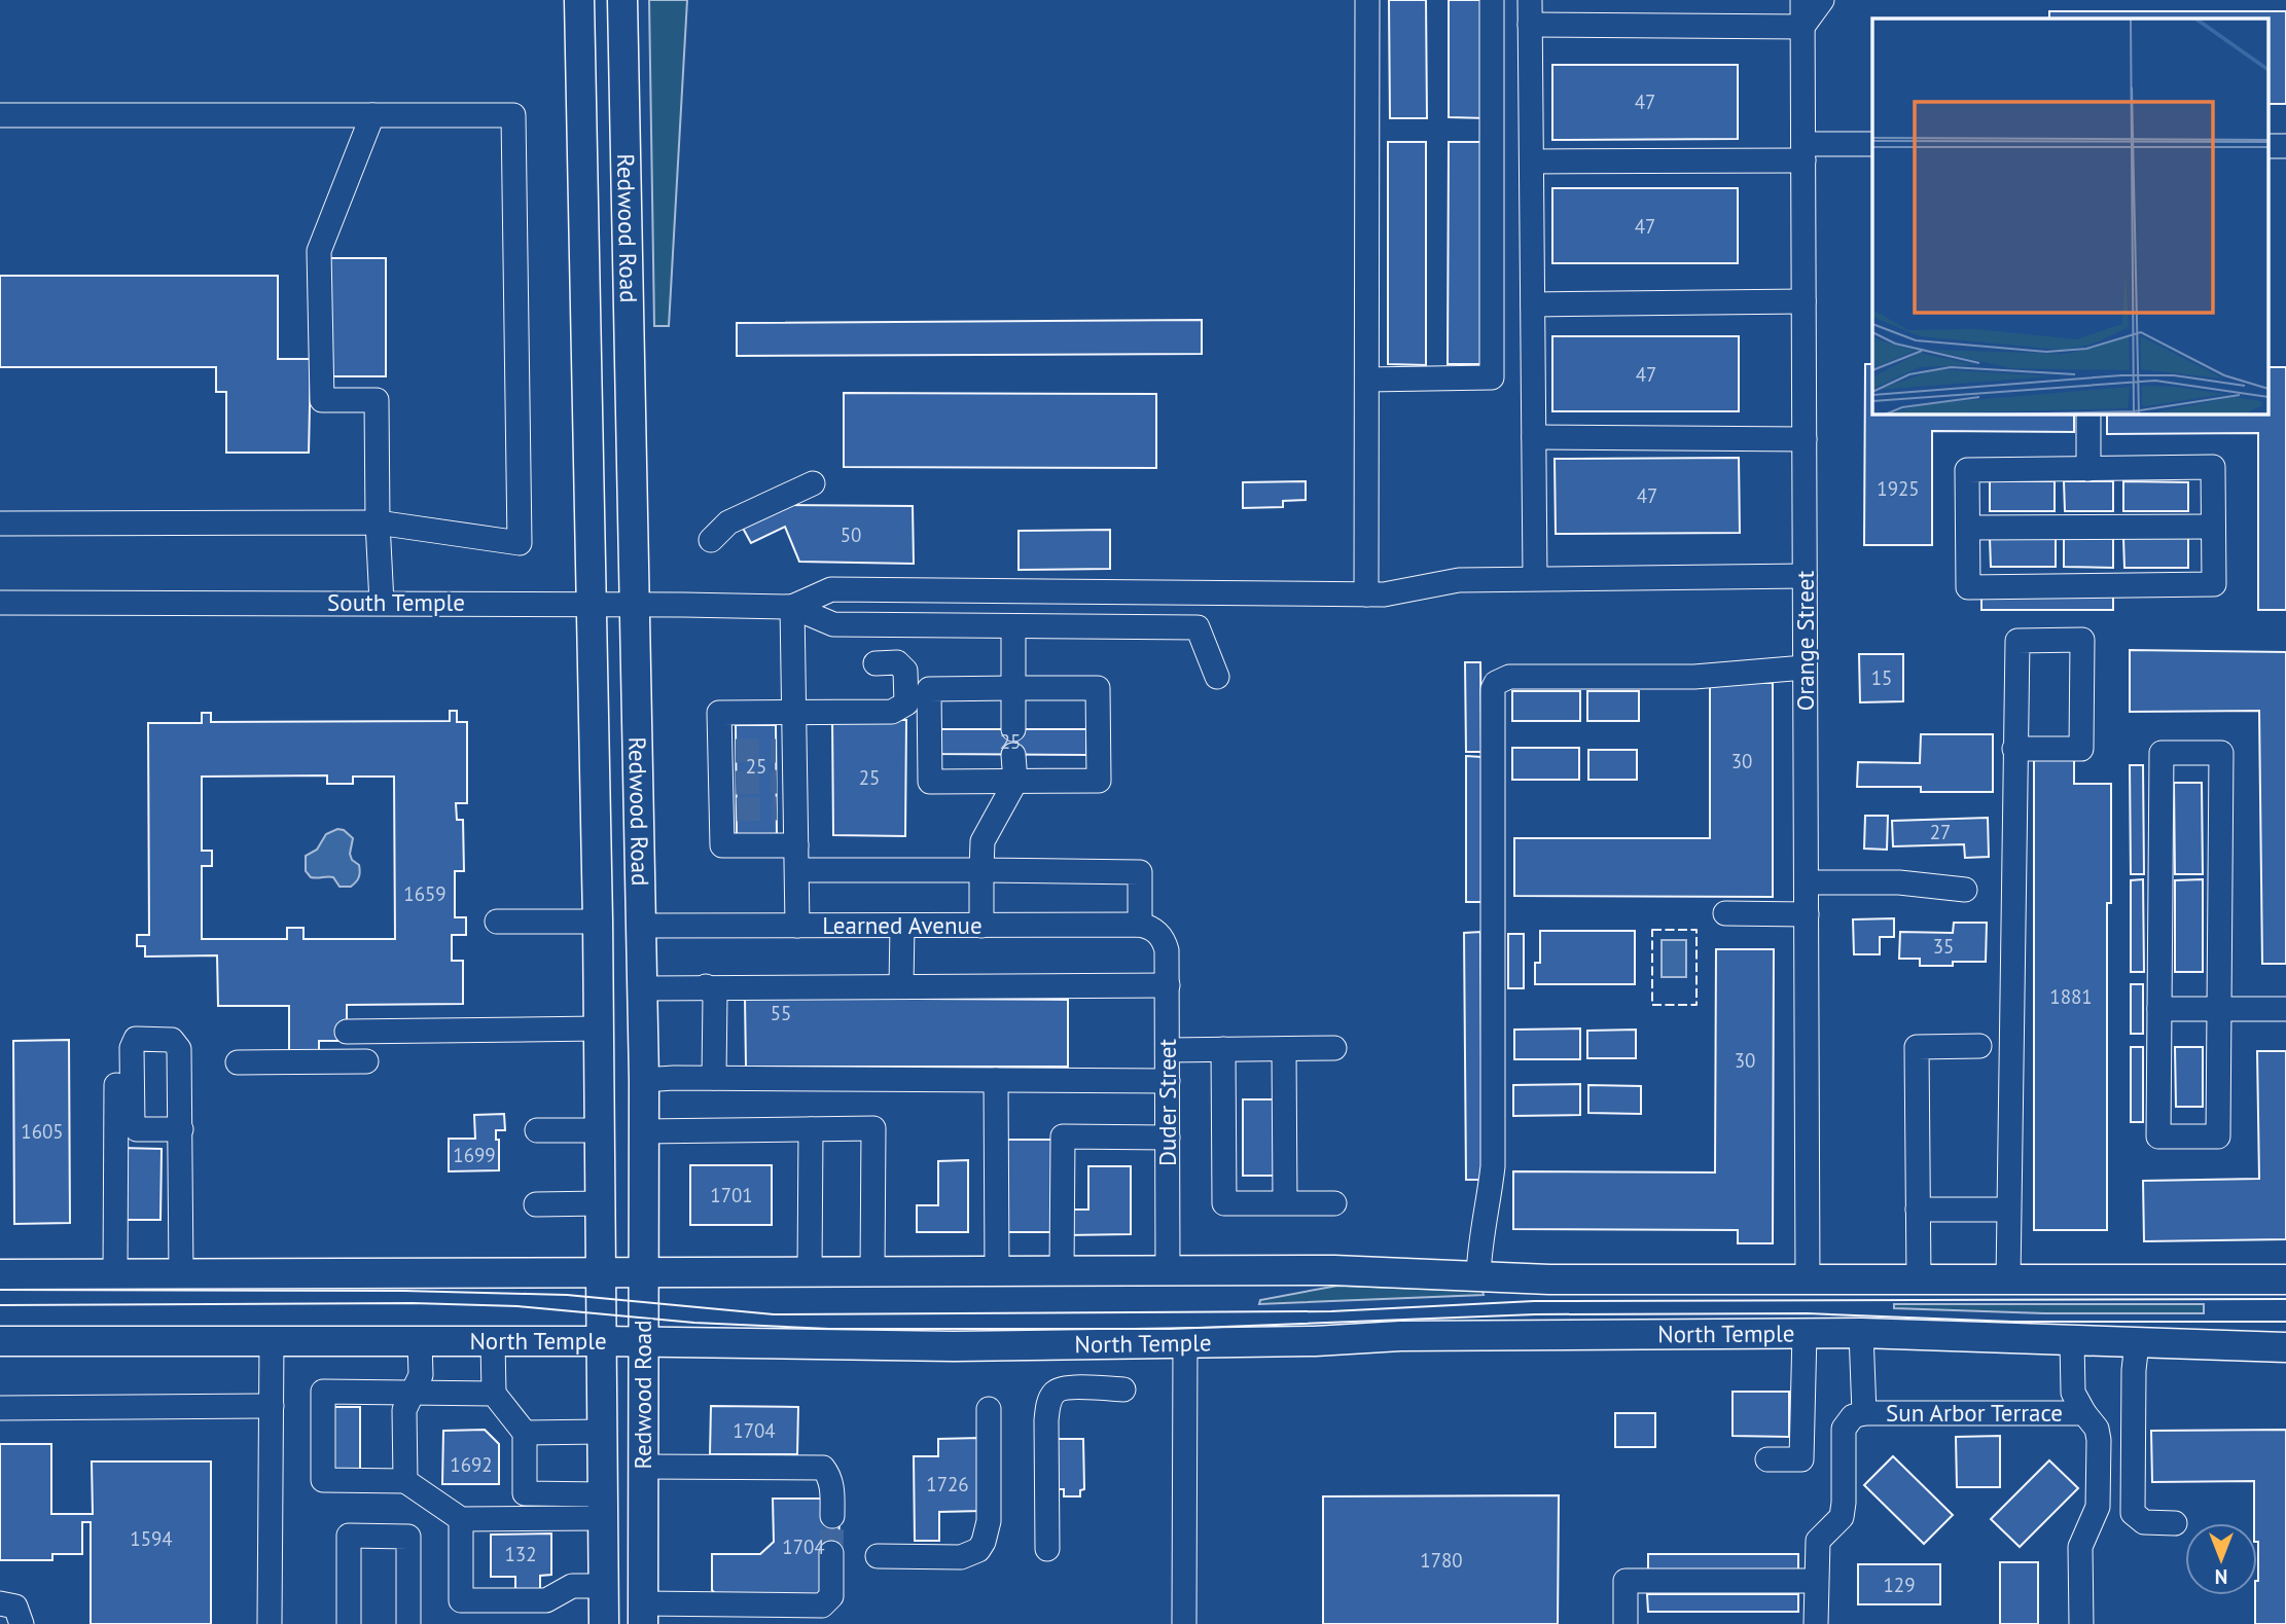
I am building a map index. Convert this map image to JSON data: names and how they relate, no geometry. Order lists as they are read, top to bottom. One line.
{"streets":{"main road":["Redwood Road","North Temple"],"street":["South Temple","Orange Street","Learned Avenue","Duder Street","Sun Arbor Terrace"]},"crossings":[["Redwood Road","South Temple"],["Redwood Road","Learned Avenue"],["Redwood Road","North Temple"],["Learned Avenue","Duder Street"],["North Temple","Sun Arbor Terrace"]],"house_numbers":["47","47","47","1925","47","50","15","25","30","25","25","27","1659","35","1881","55","30","1605","1699","1701","1704","1692","1726","1594","1704","132","1780","129"],"north":"bottom"}
